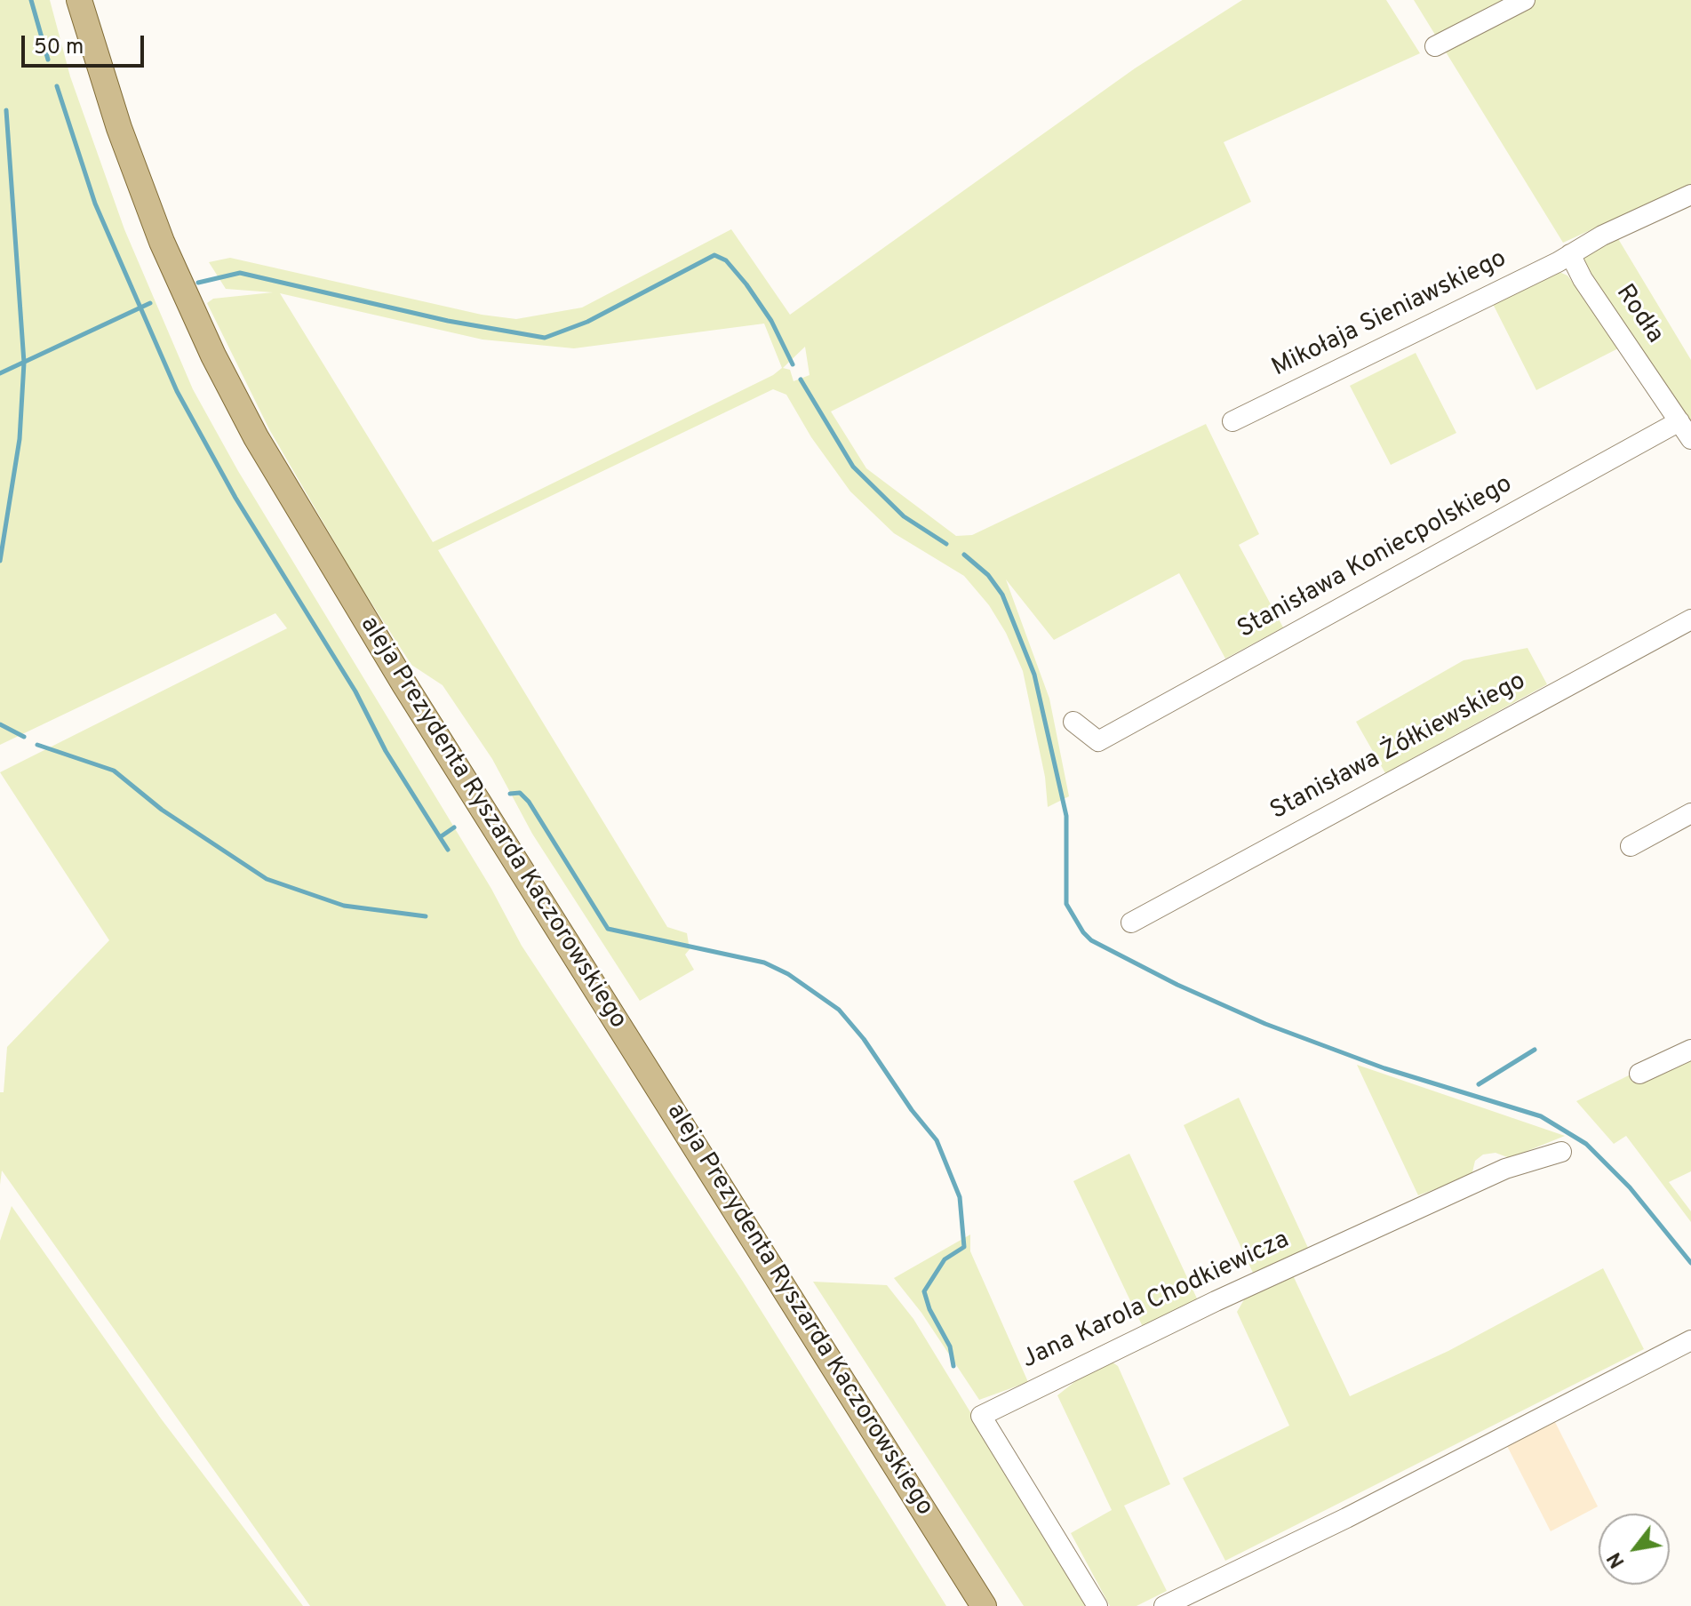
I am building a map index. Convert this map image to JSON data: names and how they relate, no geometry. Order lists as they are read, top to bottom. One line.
{"streets":{"main road":["aleja Prezydenta Ryszarda Kaczorowskiego"],"street":["Mikołaja Sieniawskiego","Rodła","Stanisława Koniecpolskiego","Stanisława Żółkiewskiego","Jana Karola Chodkiewicza"]},"crossings":[["Mikołaja Sieniawskiego","Rodła"],["Rodła","Stanisława Koniecpolskiego"]],"scale_bar":"50 m","north":"bottom left"}
